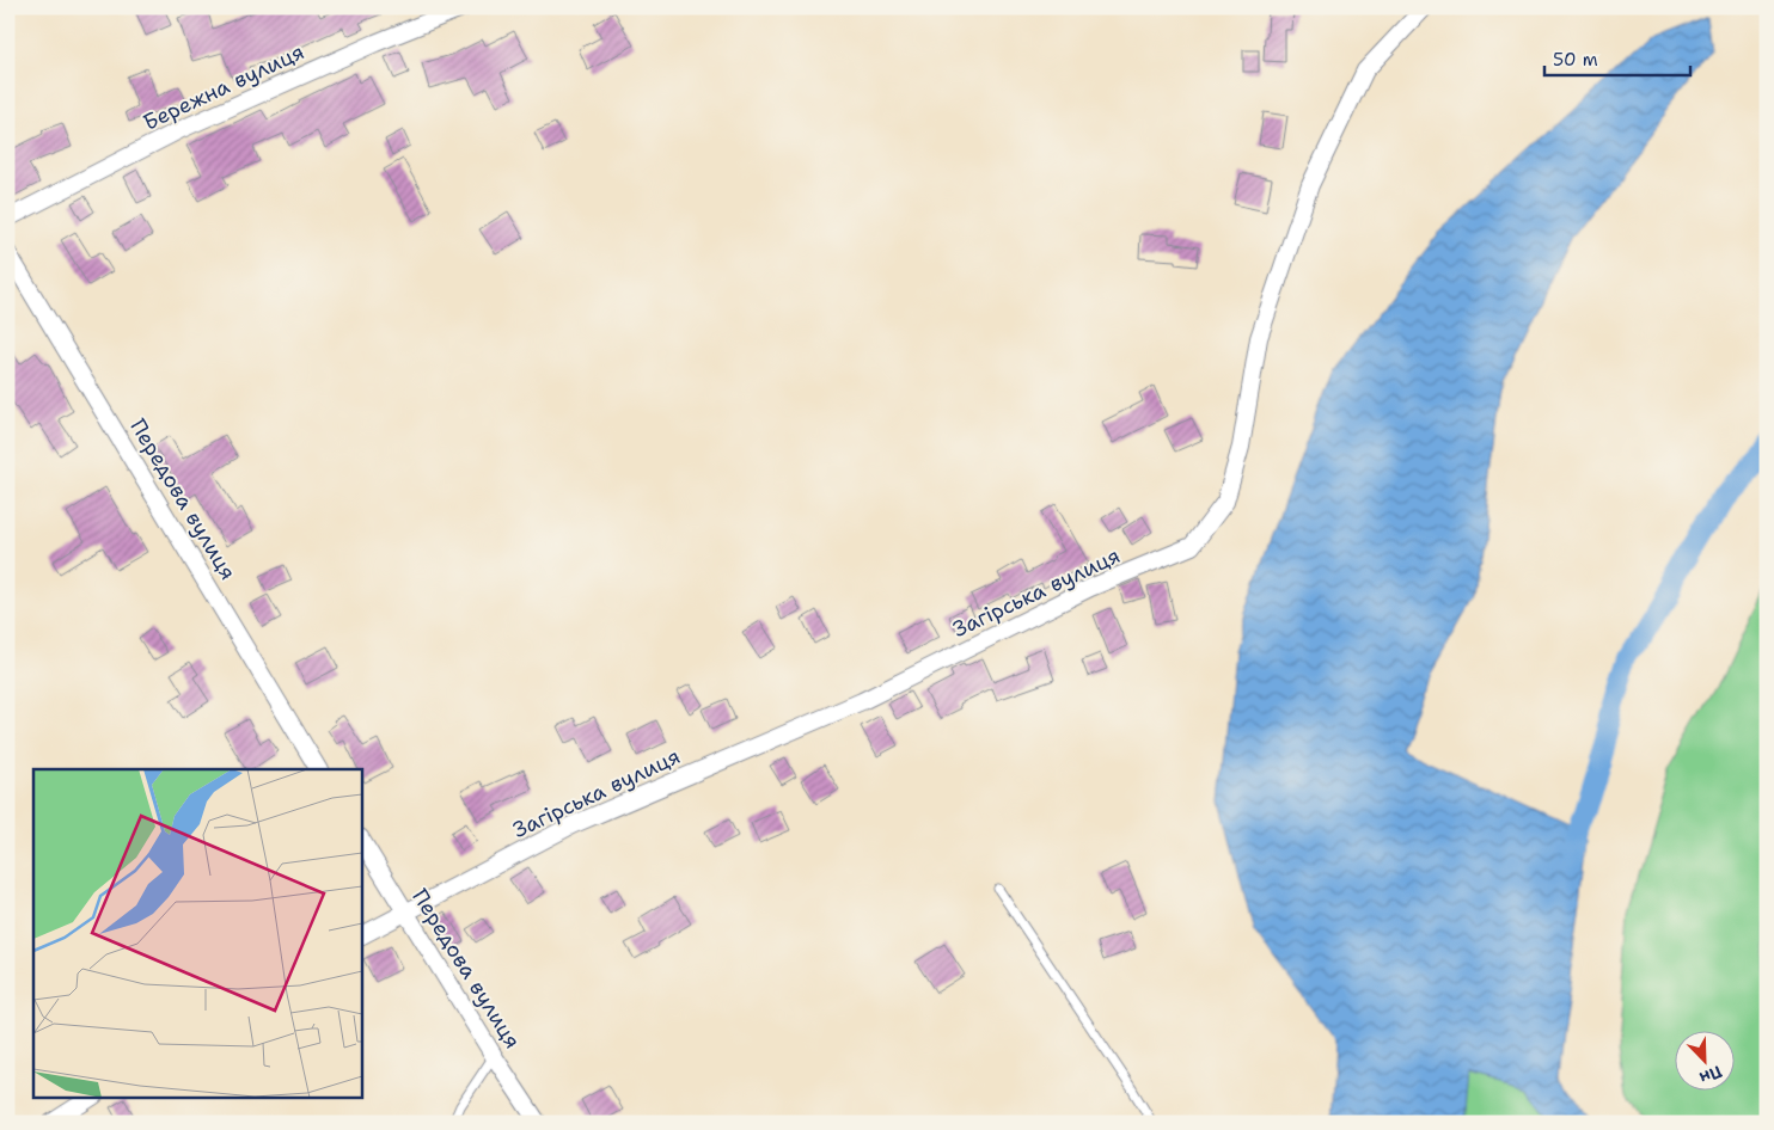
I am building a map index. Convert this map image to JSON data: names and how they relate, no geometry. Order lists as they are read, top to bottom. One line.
{"streets":{"street":["Бережна вулиця","Передова вулиця","Загірська вулиця"]},"crossings":[["Передова вулиця","Загірська вулиця"]],"scale_bar":"50 m","north":"bottom right"}
